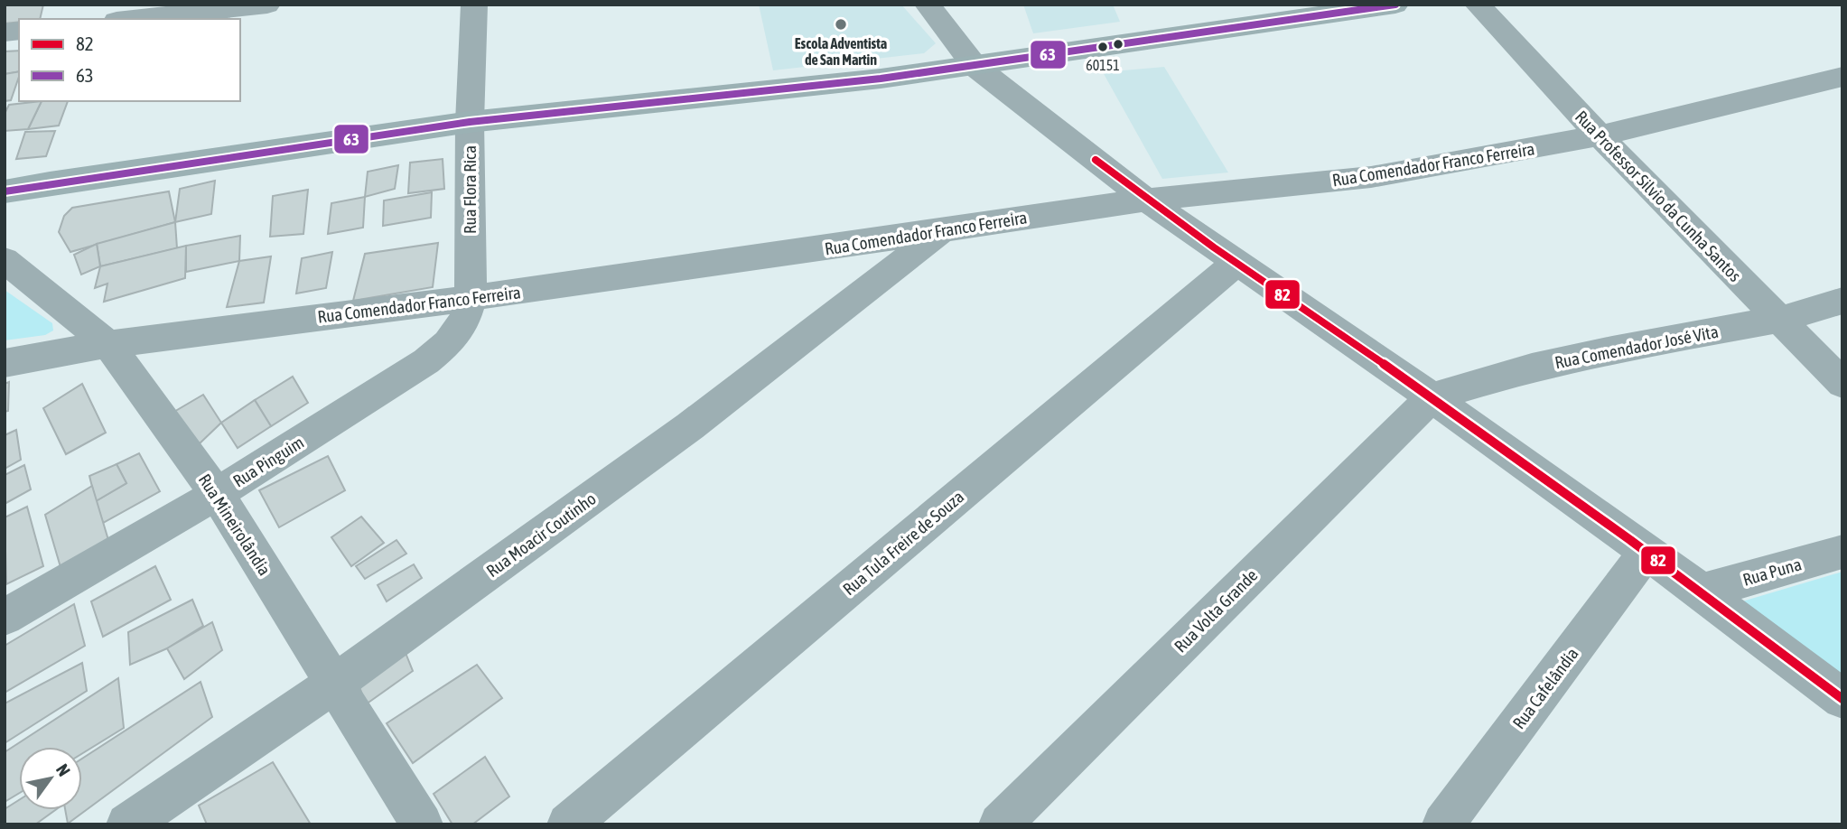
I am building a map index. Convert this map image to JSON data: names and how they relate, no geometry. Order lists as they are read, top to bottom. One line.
{"streets":{"street":["Rua Comendador Franco Ferreira","Rua Flora Rica","Rua Professor Silvio da Cunha Santos","Rua Comendador José Vita","Rua Pinguim","Rua Mineirolândia","Rua Moacir Coutinho","Rua Tula Freire de Souza","Rua Puna","Rua Volta Grande","Rua Cafelândia"]},"crossings":[["Rua Comendador Franco Ferreira","Rua Flora Rica"],["Rua Comendador Franco Ferreira","Rua Professor Silvio da Cunha Santos"],["Rua Comendador Franco Ferreira","Rua Pinguim"],["Rua Comendador Franco Ferreira","Rua Mineirolândia"],["Rua Comendador Franco Ferreira","Rua Moacir Coutinho"],["Rua Flora Rica","Rua Pinguim"],["Rua Professor Silvio da Cunha Santos","Rua Comendador José Vita"],["Rua Comendador José Vita","Rua Volta Grande"],["Rua Pinguim","Rua Mineirolândia"],["Rua Mineirolândia","Rua Moacir Coutinho"]],"places":["Escola Adventista de San Martin","60151"],"lines":["transit line 63","transit line 82"],"legend":["82","63"],"north":"top right"}
